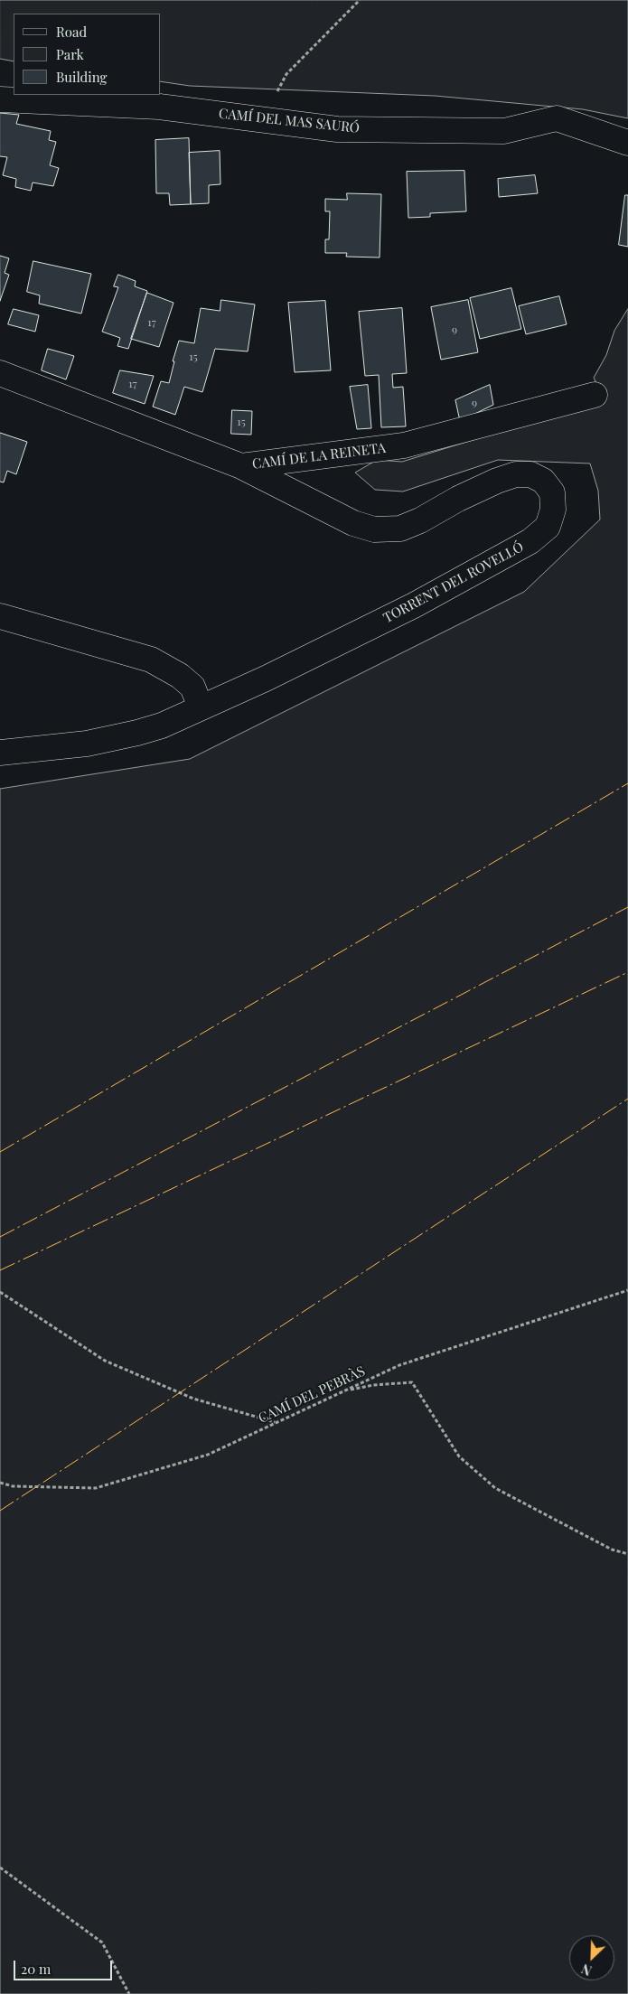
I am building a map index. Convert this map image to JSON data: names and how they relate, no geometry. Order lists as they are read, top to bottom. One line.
{"streets":{"street":["CAMÍ DEL MAS SAURÓ","CAMÍ DE LA REINETA","TORRENT DEL ROVELLÓ"],"path":["CAMÍ DEL PEBRÀS"]},"crossings":[["CAMÍ DE LA REINETA","TORRENT DEL ROVELLÓ"]],"house_numbers":["17","9","15","17","9","15"],"legend":["Road","Park","Building"],"scale_bar":"20 m","north":"bottom left"}
